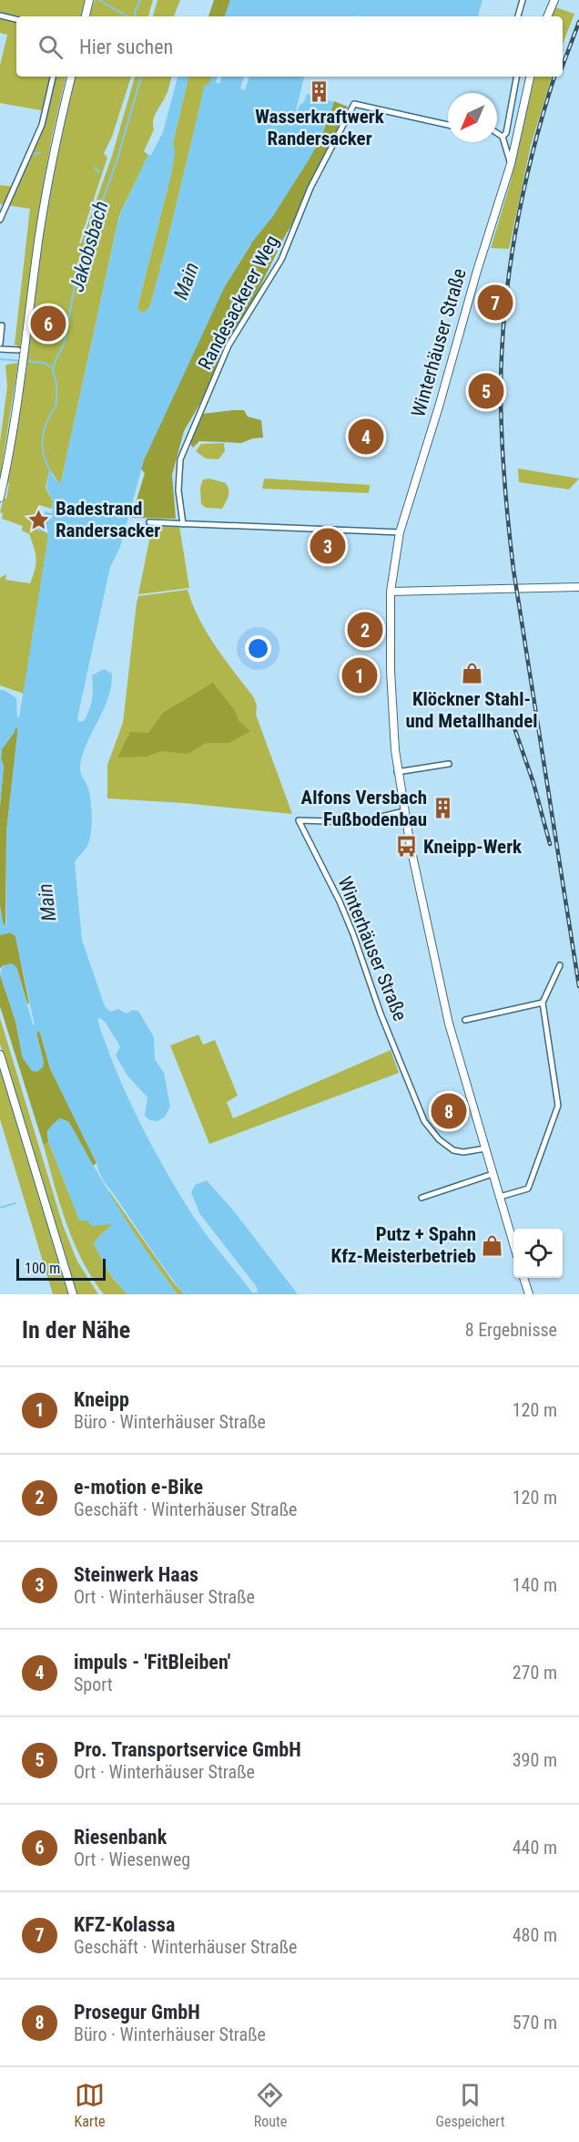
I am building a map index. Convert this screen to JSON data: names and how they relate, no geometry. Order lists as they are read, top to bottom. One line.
{"streets":{"main road":["Winterhäuser Straße"],"street":["Randesackerer Weg"]},"water":["Jakobsbach","Main"],"places":{"building":["Wasserkraftwerk Randersacker","Alfons Versbach Fußbodenbau"],"place":["Badestrand Randersacker"],"shop":["Klöckner Stahl- und Metallhandel","Putz + Spahn Kfz-Meisterbetrieb"],"bus stop":["Kneipp-Werk"]},"scale_bar":"100 m","north":"bottom left","page":{"search":"Hier suchen","pins":["7","6","5","4","3","2","1","8"],"scale":"100 m","heading":["In der Nähe","8 Ergebnisse"],"list":[{"mark":"1","name":"Kneipp","note":"Büro · Winterhäuser Straße","value":"120 m"},{"mark":"2","name":"e-motion e-Bike","note":"Geschäft · Winterhäuser Straße","value":"120 m"},{"mark":"3","name":"Steinwerk Haas","note":"Ort · Winterhäuser Straße","value":"140 m"},{"mark":"4","name":"impuls - 'FitBleiben'","note":"Sport","value":"270 m"},{"mark":"5","name":"Pro. Transportservice GmbH","note":"Ort · Winterhäuser Straße","value":"390 m"},{"mark":"6","name":"Riesenbank","note":"Ort · Wiesenweg","value":"440 m"},{"mark":"7","name":"KFZ-Kolassa","note":"Geschäft · Winterhäuser Straße","value":"480 m"},{"mark":"8","name":"Prosegur GmbH","note":"Büro · Winterhäuser Straße","value":"570 m"}],"nav":["Karte","Route","Gespeichert"]}}
